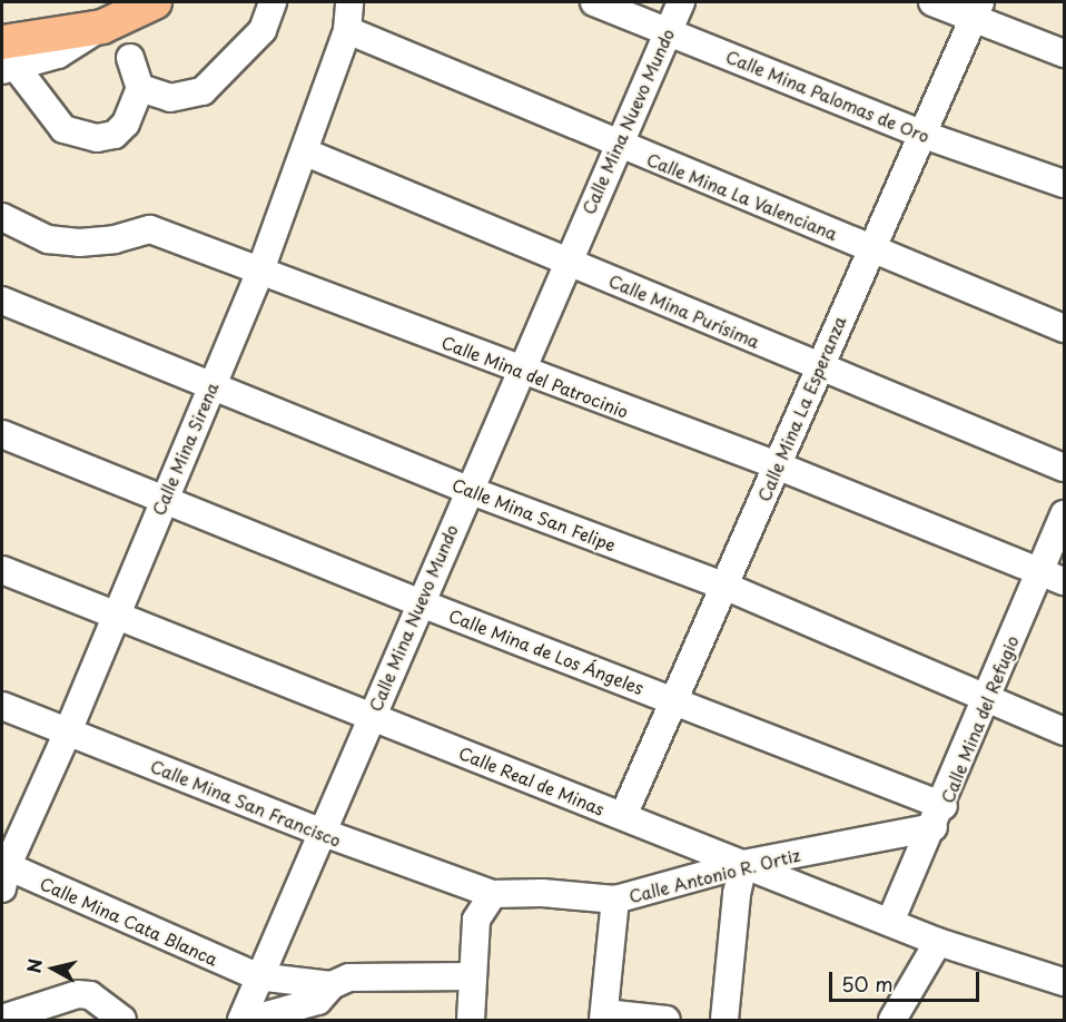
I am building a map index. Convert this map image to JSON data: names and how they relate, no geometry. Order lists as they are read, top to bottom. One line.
{"streets":{"street":["Calle Mina Palomas de Oro","Calle Mina Nuevo Mundo","Calle Mina La Valenciana","Calle Mina Purísima","Calle Mina del Patrocinio","Calle Mina La Esperanza","Calle Mina Sirena","Calle Mina San Felipe","Calle Mina de Los Ángeles","Calle Mina del Refugio","Calle Real de Minas","Calle Mina San Francisco","Calle Antonio R. Ortiz","Calle Mina Cata Blanca"]},"crossings":[["Calle Mina Palomas de Oro","Calle Mina Nuevo Mundo"],["Calle Mina Palomas de Oro","Calle Mina La Esperanza"],["Calle Mina Nuevo Mundo","Calle Mina La Valenciana"],["Calle Mina Nuevo Mundo","Calle Mina Purísima"],["Calle Mina Nuevo Mundo","Calle Mina del Patrocinio"],["Calle Mina Nuevo Mundo","Calle Mina San Felipe"],["Calle Mina Nuevo Mundo","Calle Mina de Los Ángeles"],["Calle Mina Nuevo Mundo","Calle Real de Minas"],["Calle Mina Nuevo Mundo","Calle Mina San Francisco"],["Calle Mina Nuevo Mundo","Calle Mina Cata Blanca"],["Calle Mina La Valenciana","Calle Mina La Esperanza"],["Calle Mina La Valenciana","Calle Mina Sirena"],["Calle Mina Purísima","Calle Mina La Esperanza"],["Calle Mina Purísima","Calle Mina Sirena"],["Calle Mina del Patrocinio","Calle Mina La Esperanza"],["Calle Mina del Patrocinio","Calle Mina Sirena"],["Calle Mina del Patrocinio","Calle Mina del Refugio"],["Calle Mina La Esperanza","Calle Mina San Felipe"],["Calle Mina La Esperanza","Calle Mina de Los Ángeles"],["Calle Mina La Esperanza","Calle Real de Minas"],["Calle Mina Sirena","Calle Mina San Felipe"],["Calle Mina Sirena","Calle Mina de Los Ángeles"],["Calle Mina Sirena","Calle Real de Minas"],["Calle Mina Sirena","Calle Mina San Francisco"],["Calle Mina Sirena","Calle Mina Cata Blanca"],["Calle Mina San Felipe","Calle Mina del Refugio"],["Calle Mina de Los Ángeles","Calle Mina del Refugio"],["Calle Mina de Los Ángeles","Calle Antonio R. Ortiz"],["Calle Mina del Refugio","Calle Real de Minas"],["Calle Mina del Refugio","Calle Antonio R. Ortiz"],["Calle Real de Minas","Calle Antonio R. Ortiz"],["Calle Mina San Francisco","Calle Antonio R. Ortiz"]],"scale_bar":"50 m","north":"left"}
